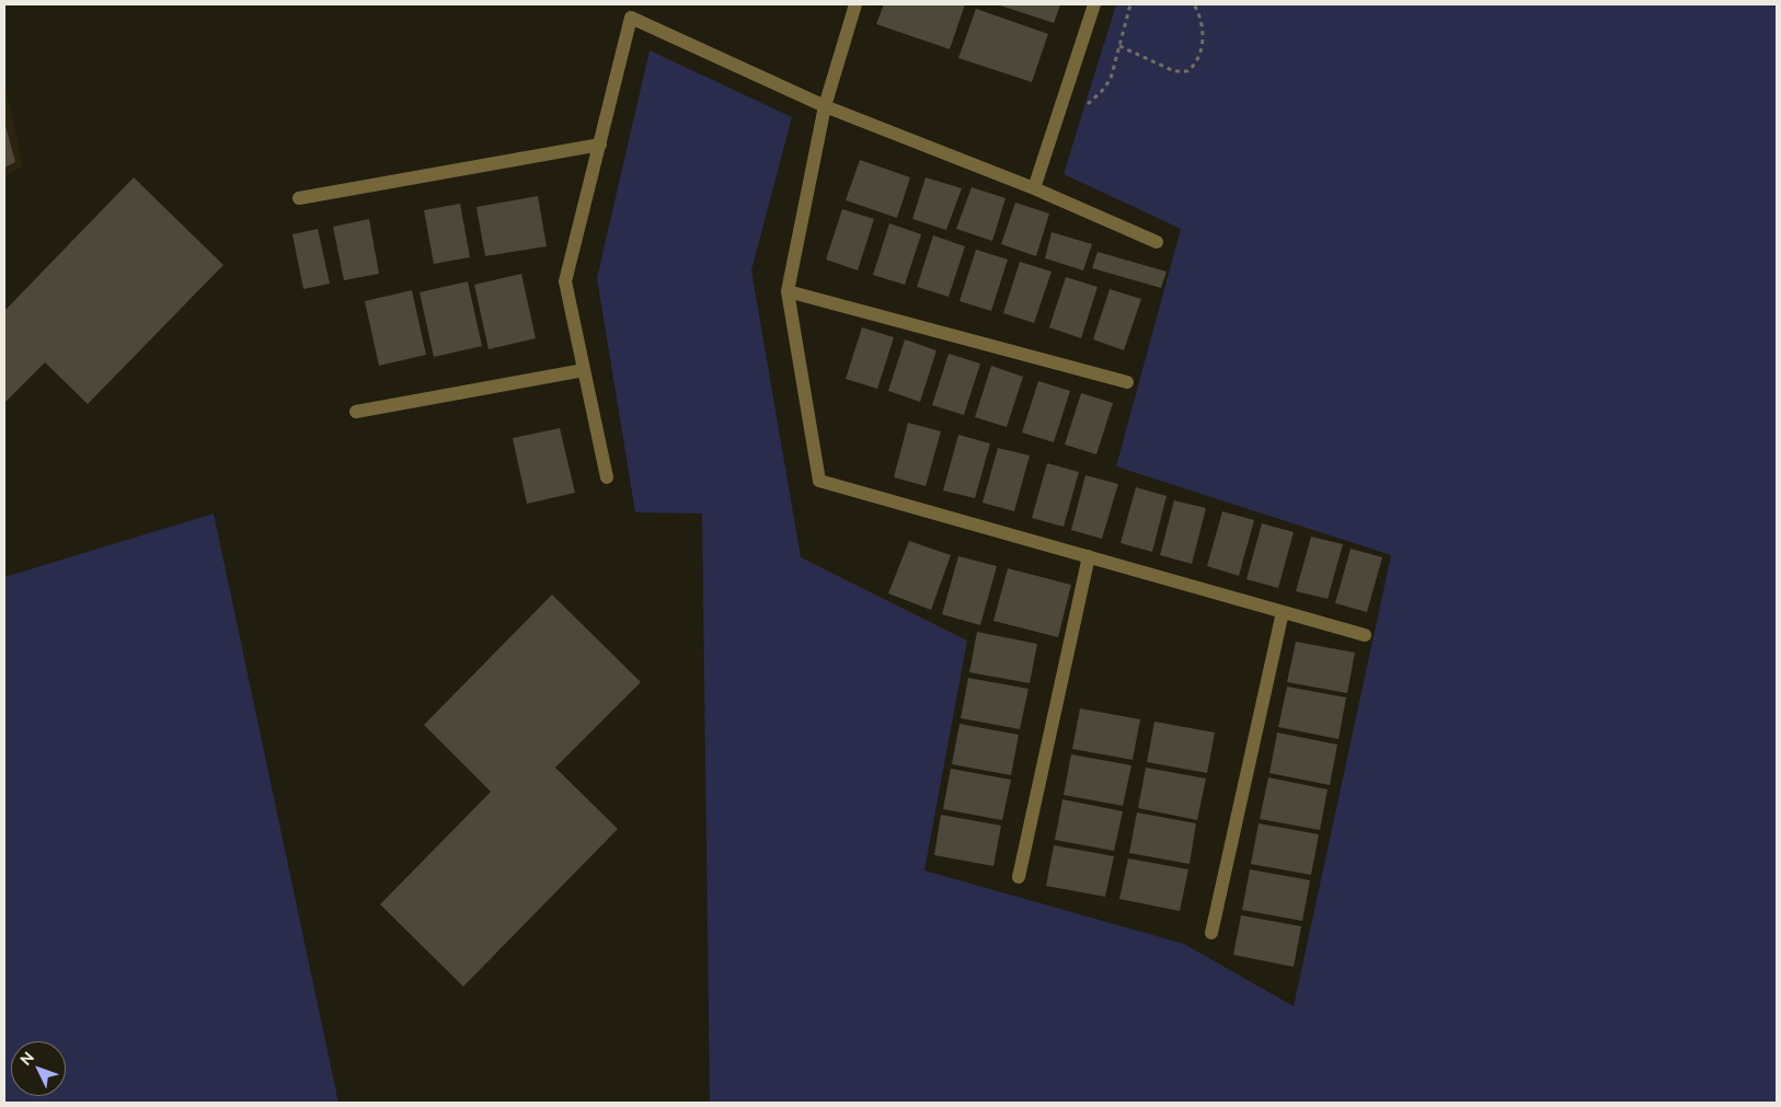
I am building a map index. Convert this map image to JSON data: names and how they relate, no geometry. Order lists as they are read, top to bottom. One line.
{"north":"top left"}
